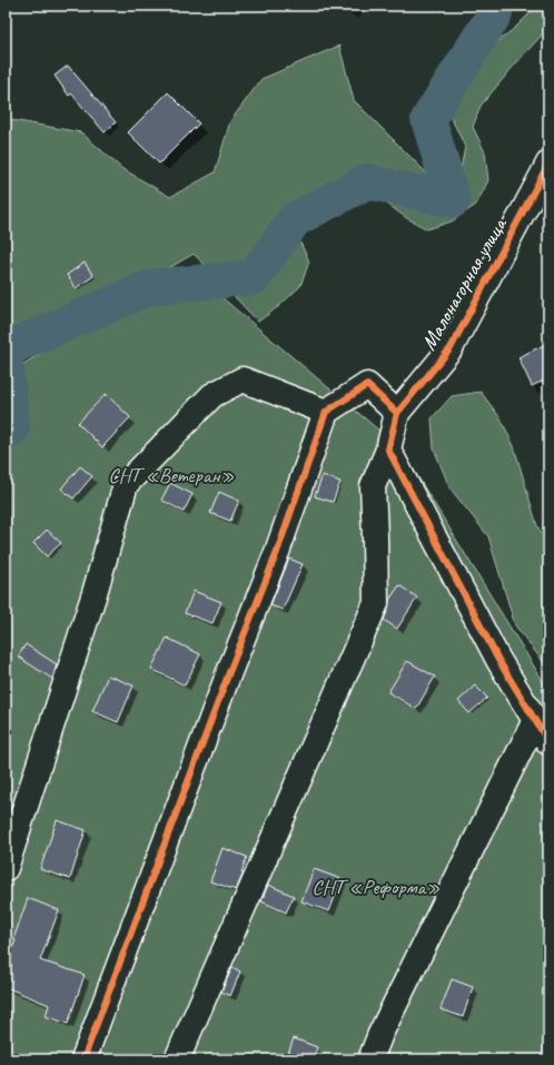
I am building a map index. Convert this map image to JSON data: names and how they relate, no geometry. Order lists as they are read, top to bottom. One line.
{"streets":{"street":["Малонагорная улица"]},"parks":["СНТ «Ветеран»","СНТ «Реформа»"]}
